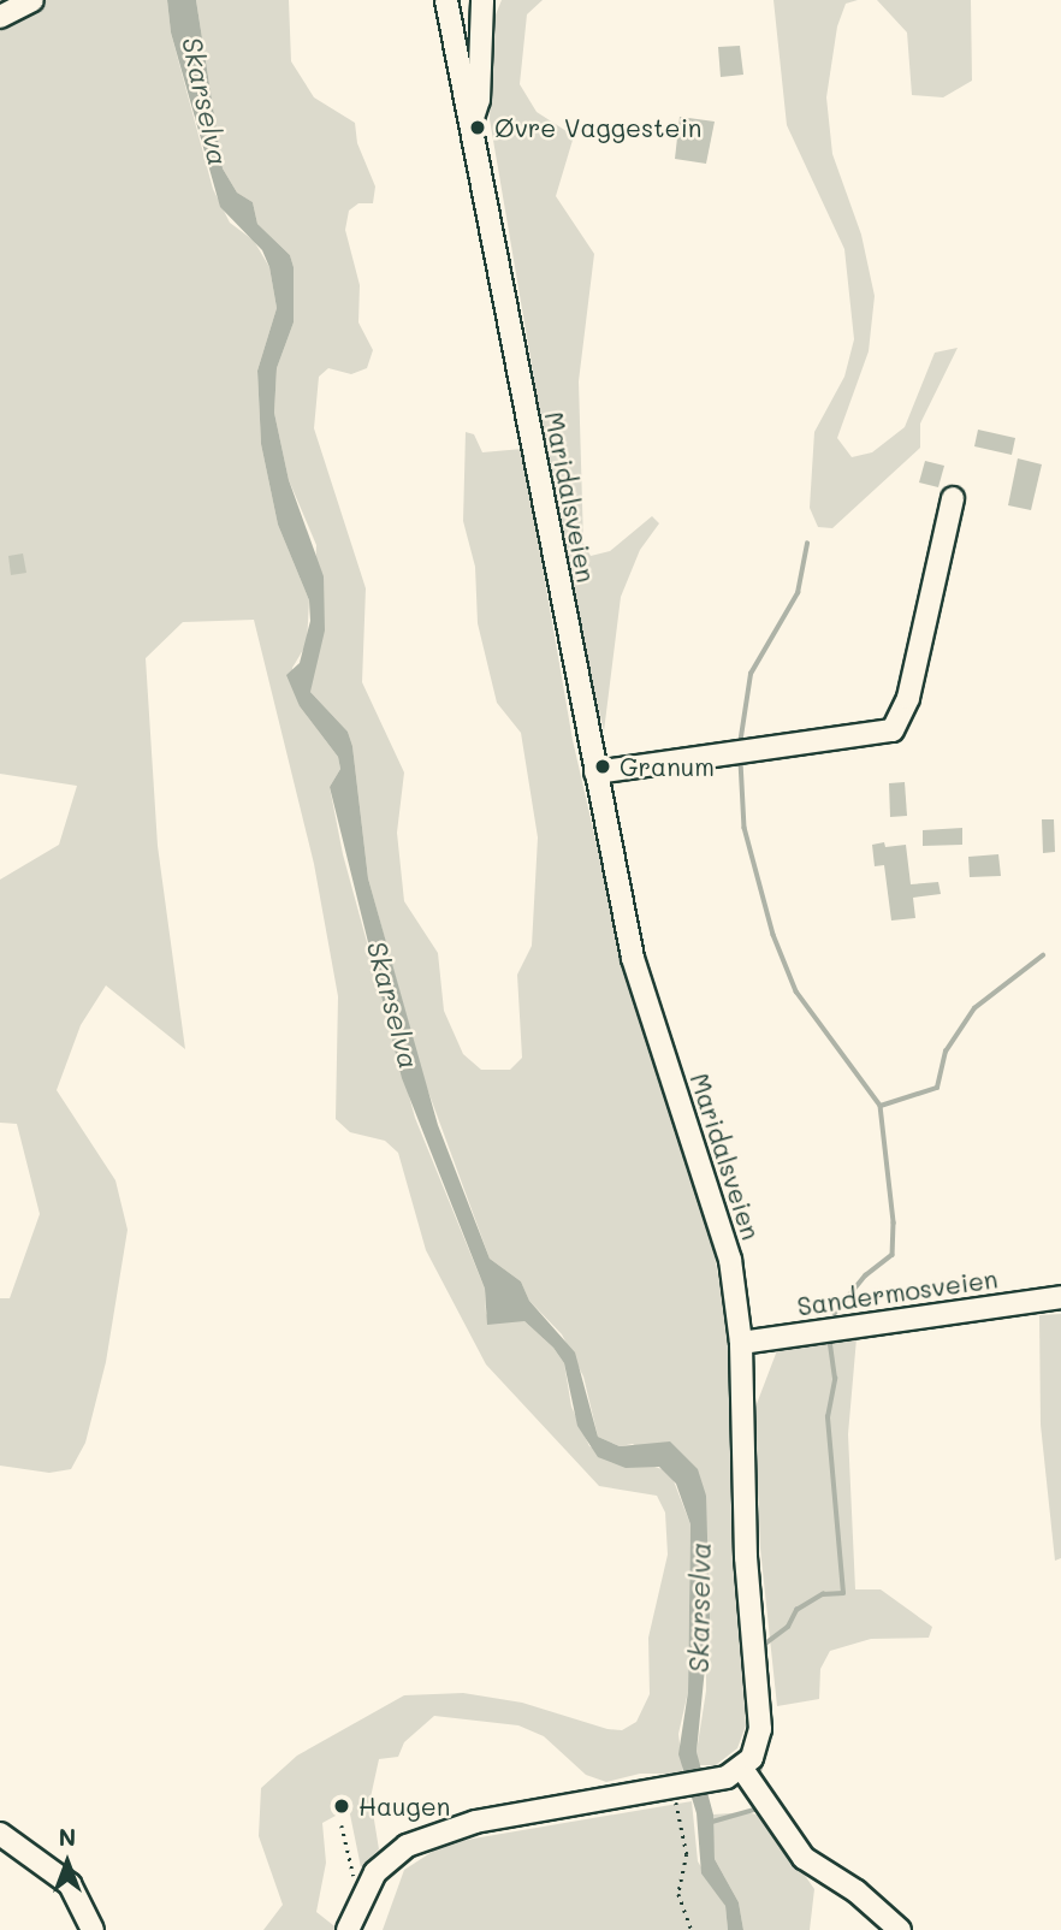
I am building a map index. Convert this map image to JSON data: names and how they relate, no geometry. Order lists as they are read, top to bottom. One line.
{"streets":{"street":["Maridalsveien","Sandermosveien"]},"crossings":[["Maridalsveien","Sandermosveien"]],"water":["Skarselva"],"places":["Øvre Vaggestein","Granum","Haugen"],"north":"top"}
